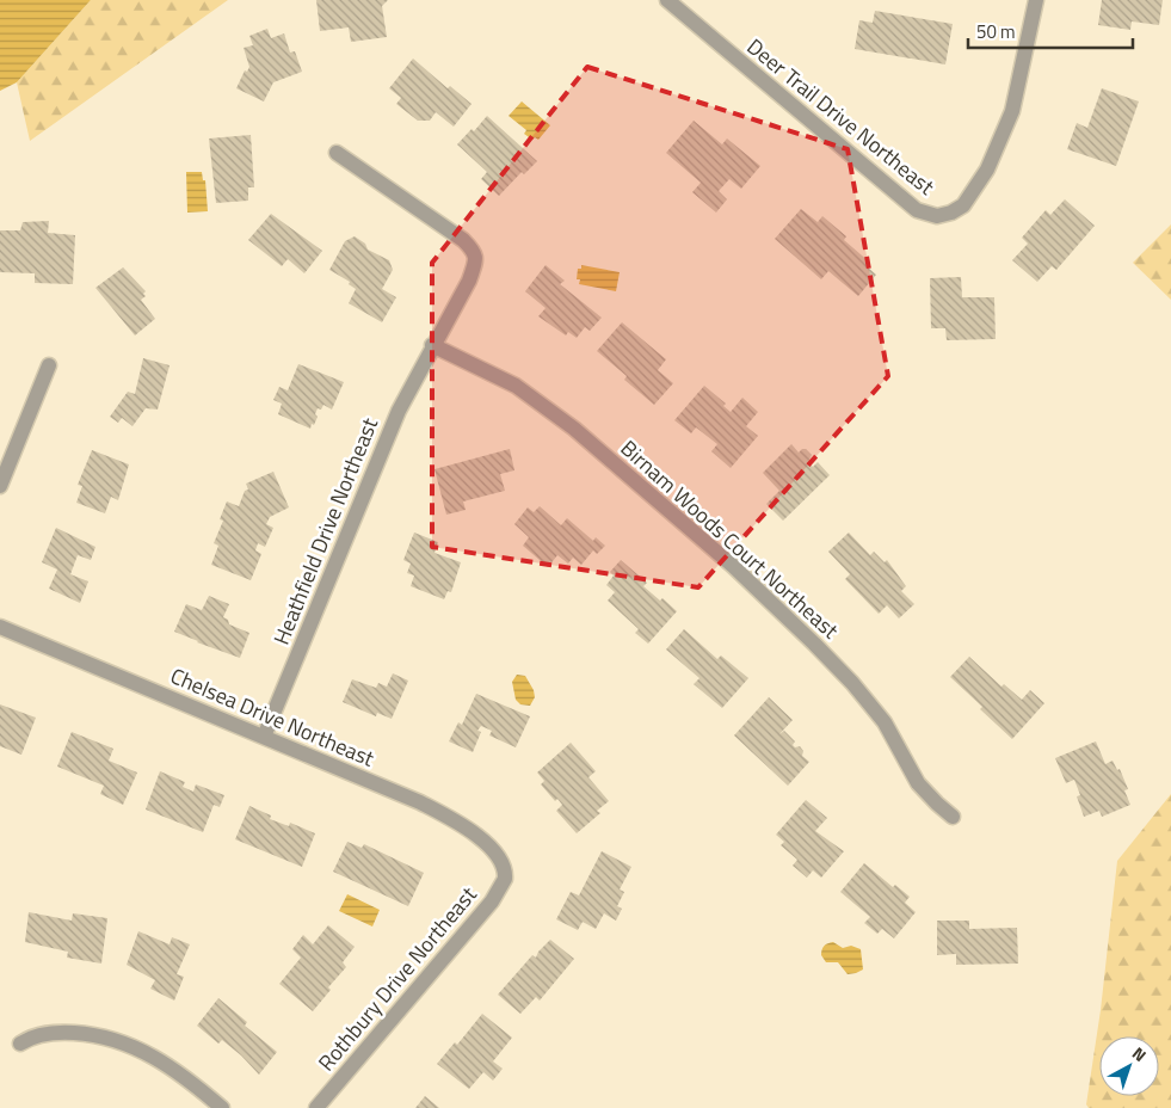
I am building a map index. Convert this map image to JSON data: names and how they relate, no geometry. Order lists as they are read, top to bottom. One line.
{"streets":{"street":["Deer Trail Drive Northeast","Heathfield Drive Northeast","Birnam Woods Court Northeast","Chelsea Drive Northeast","Rothbury Drive Northeast"]},"crossings":[["Heathfield Drive Northeast","Birnam Woods Court Northeast"],["Heathfield Drive Northeast","Chelsea Drive Northeast"],["Chelsea Drive Northeast","Rothbury Drive Northeast"]],"scale_bar":"50 m","north":"top right"}
